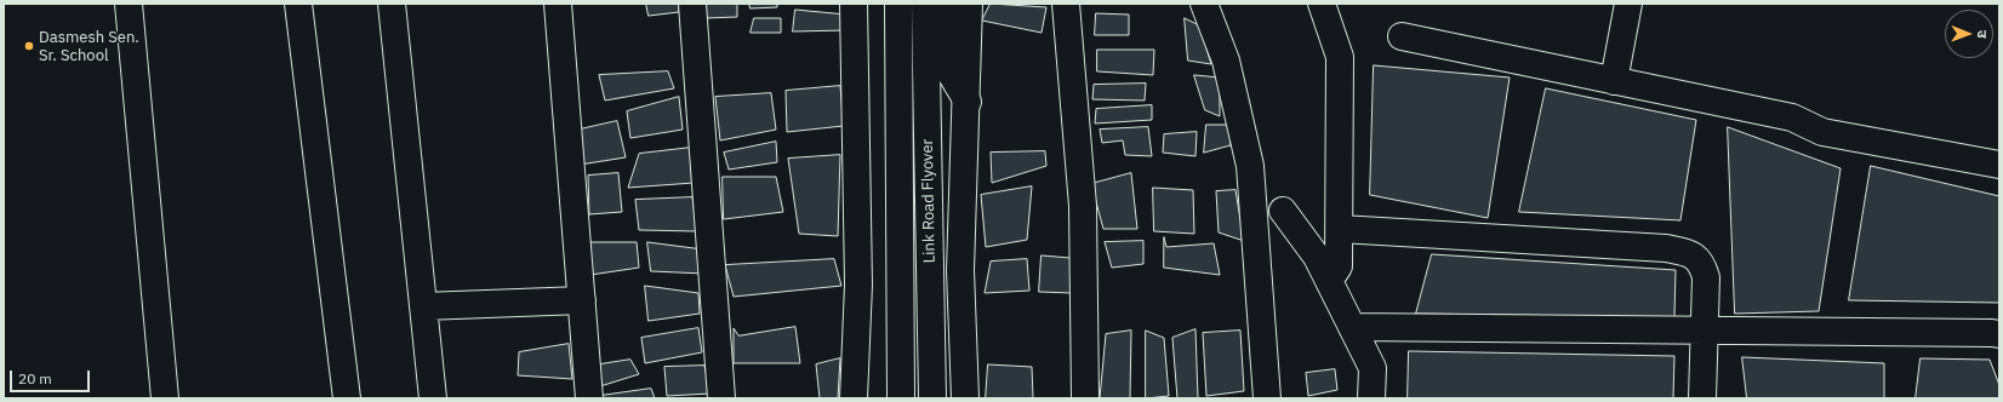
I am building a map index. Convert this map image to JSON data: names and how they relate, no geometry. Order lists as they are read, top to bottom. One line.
{"streets":{"street":["Link Road Flyover"]},"places":["Dasmesh Sen. Sr. School"],"scale_bar":"20 m","north":"right"}
